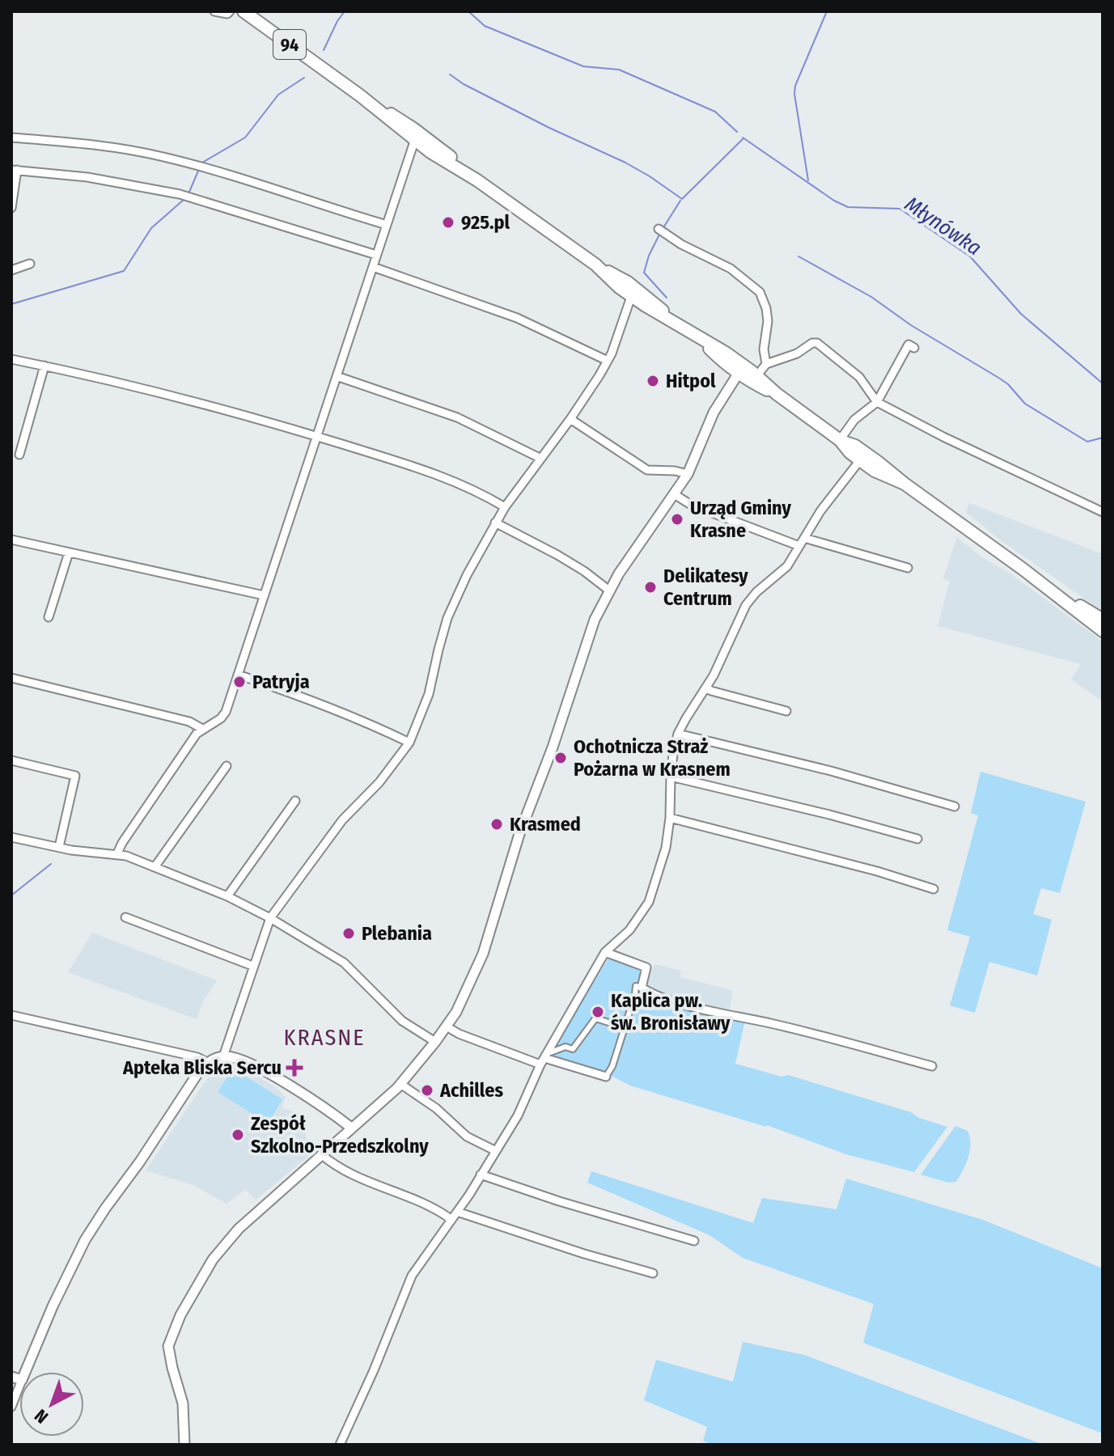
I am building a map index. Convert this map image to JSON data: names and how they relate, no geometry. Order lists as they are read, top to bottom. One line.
{"streets":{"main road":["94"]},"districts":["KRASNE"],"water":["Młynówka"],"places":{"other":["925.pl","Hitpol","Urząd Gminy Krasne","Delikatesy Centrum","Patryja","Ochotnicza Straż Pożarna w Krasnem","Krasmed","Plebania","Kaplica pw. św. Bronisławy","Achilles","Zespół Szkolno-Przedszkolny"],"health":["Apteka Bliska Sercu"]},"north":"bottom left"}
